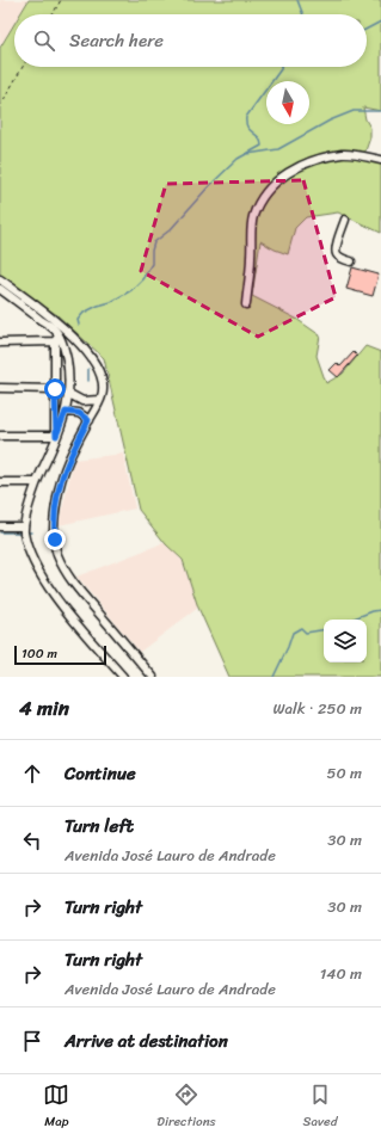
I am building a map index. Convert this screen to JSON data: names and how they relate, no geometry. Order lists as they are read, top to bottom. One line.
{"scale_bar":"100 m","north":"bottom","page":{"search":"Search here","scale":"100 m","heading":["4 min","Walk · 250 m"],"list":[["Continue","50 m"],["Turn left","Avenida José Lauro de Andrade","30 m"],["Turn right","30 m"],["Turn right","Avenida José Lauro de Andrade","140 m"],"Arrive at destination"],"nav":["Map","Directions","Saved"]}}
